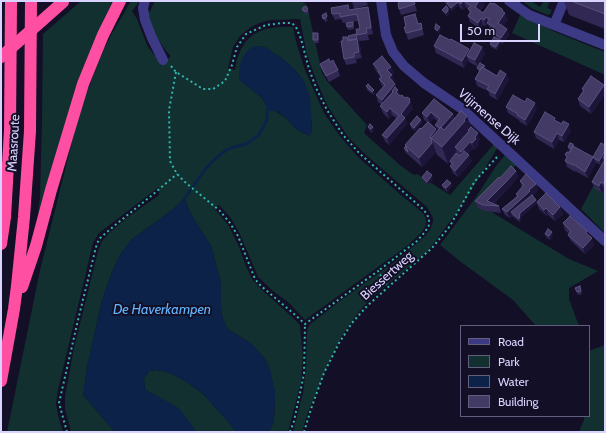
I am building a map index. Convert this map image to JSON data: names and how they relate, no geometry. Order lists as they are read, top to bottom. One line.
{"streets":{"highway":["Maasroute"],"street":["Vlijmense Dijk"],"path":["Biessertweg"]},"crossings":[["Vlijmense Dijk","Biessertweg"]],"water":["De Haverkampen"],"legend":["Road","Park","Water","Building"],"scale_bar":"50 m"}
